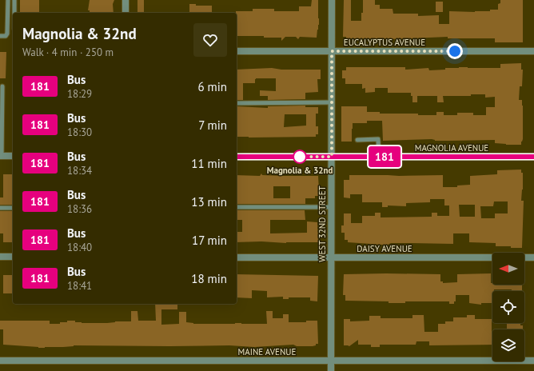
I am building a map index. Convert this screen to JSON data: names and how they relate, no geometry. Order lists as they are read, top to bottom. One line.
{"streets":{"street":["EUCALYPTUS AVENUE","MAGNOLIA AVENUE","WEST 32ND STREET","DAISY AVENUE","MAINE AVENUE"]},"crossings":[["EUCALYPTUS AVENUE","WEST 32ND STREET"],["MAGNOLIA AVENUE","WEST 32ND STREET"],["WEST 32ND STREET","DAISY AVENUE"],["WEST 32ND STREET","MAINE AVENUE"]],"places":["Magnolia & 32nd"],"lines":["bus line 181"],"north":"left","page":{"on_map":"181","heading":["Magnolia & 32nd","Walk · 4 min · 250 m"],"list":[{"mark":"181","name":"Bus","note":"18:29","value":"6 min"},{"mark":"181","name":"Bus","note":"18:30","value":"7 min"},{"mark":"181","name":"Bus","note":"18:34","value":"11 min"},{"mark":"181","name":"Bus","note":"18:36","value":"13 min"},{"mark":"181","name":"Bus","note":"18:40","value":"17 min"},{"mark":"181","name":"Bus","note":"18:41","value":"18 min"}]}}
